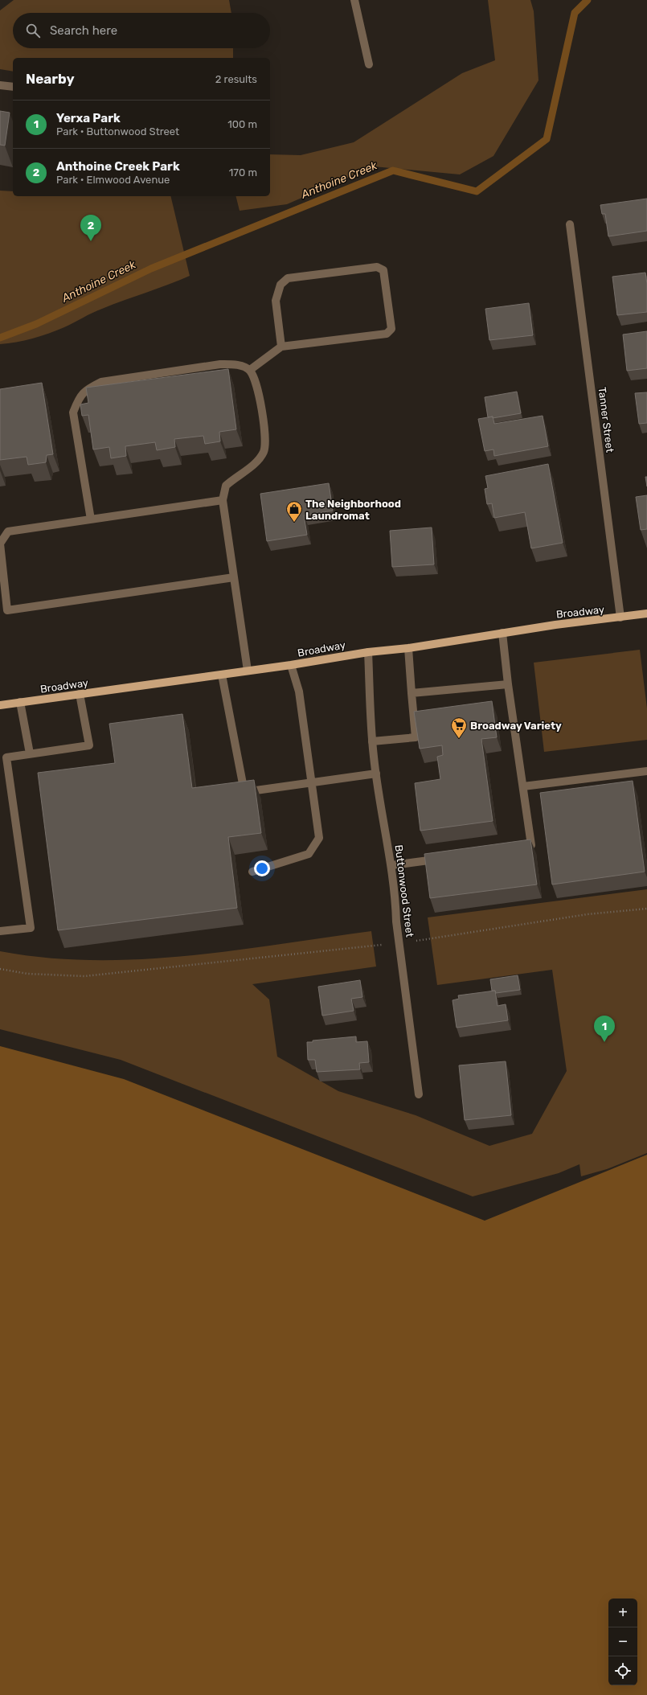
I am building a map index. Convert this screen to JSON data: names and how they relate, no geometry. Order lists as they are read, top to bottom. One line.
{"streets":{"main road":["Broadway"],"street":["Tanner Street","Buttonwood Street"]},"crossings":[["Tanner Street","Broadway"],["Broadway","Buttonwood Street"]],"water":["Anthoine Creek"],"places":{"shop":["The Neighborhood Laundromat"],"supermarket":["Broadway Variety"]},"page":{"search":"Search here","heading":["Nearby","2 results"],"list":[{"mark":"1","name":"Yerxa Park","note":"Park · Buttonwood Street","value":"100 m"},{"mark":"2","name":"Anthoine Creek Park","note":"Park · Elmwood Avenue","value":"170 m"}],"pins":["2","1"],"map_buttons":["+","−"]}}
